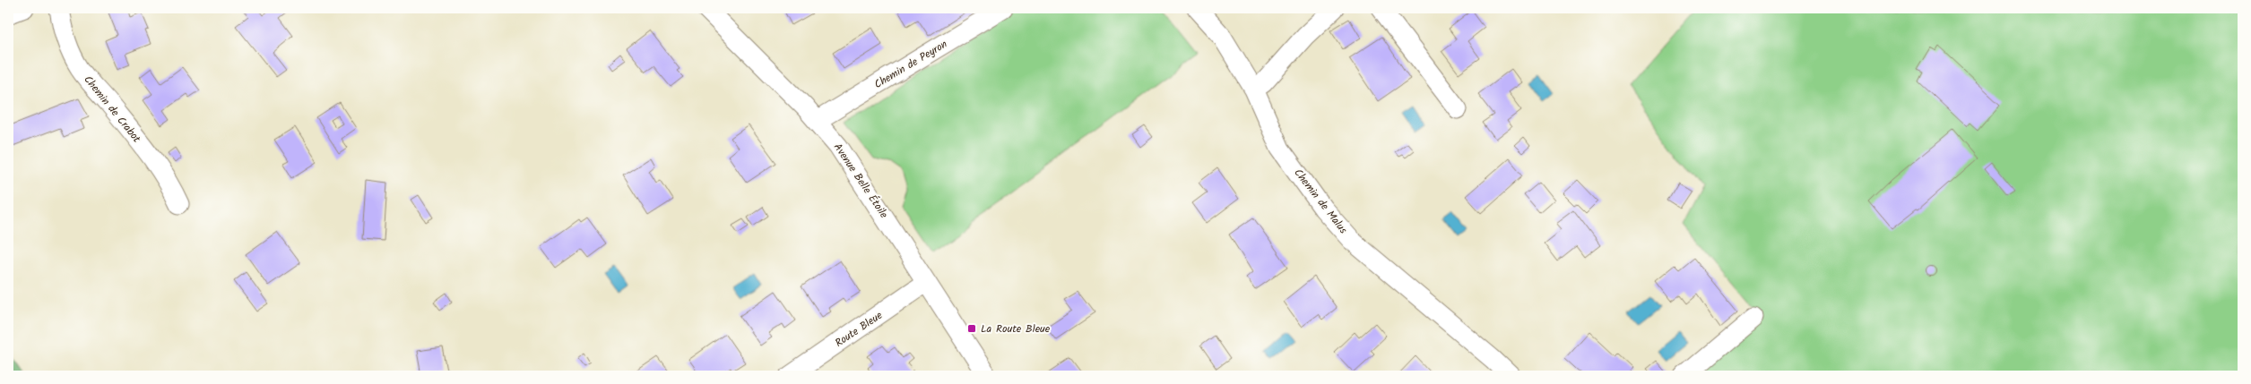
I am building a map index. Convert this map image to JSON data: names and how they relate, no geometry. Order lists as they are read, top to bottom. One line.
{"streets":{"street":["Chemin de Peyron","Chemin de Crabot","Avenue Belle Étoile","Chemin de Malus","Route Bleue"]},"crossings":[["Chemin de Peyron","Avenue Belle Étoile"],["Avenue Belle Étoile","Route Bleue"]],"places":{"transit":["La Route Bleue"]}}
